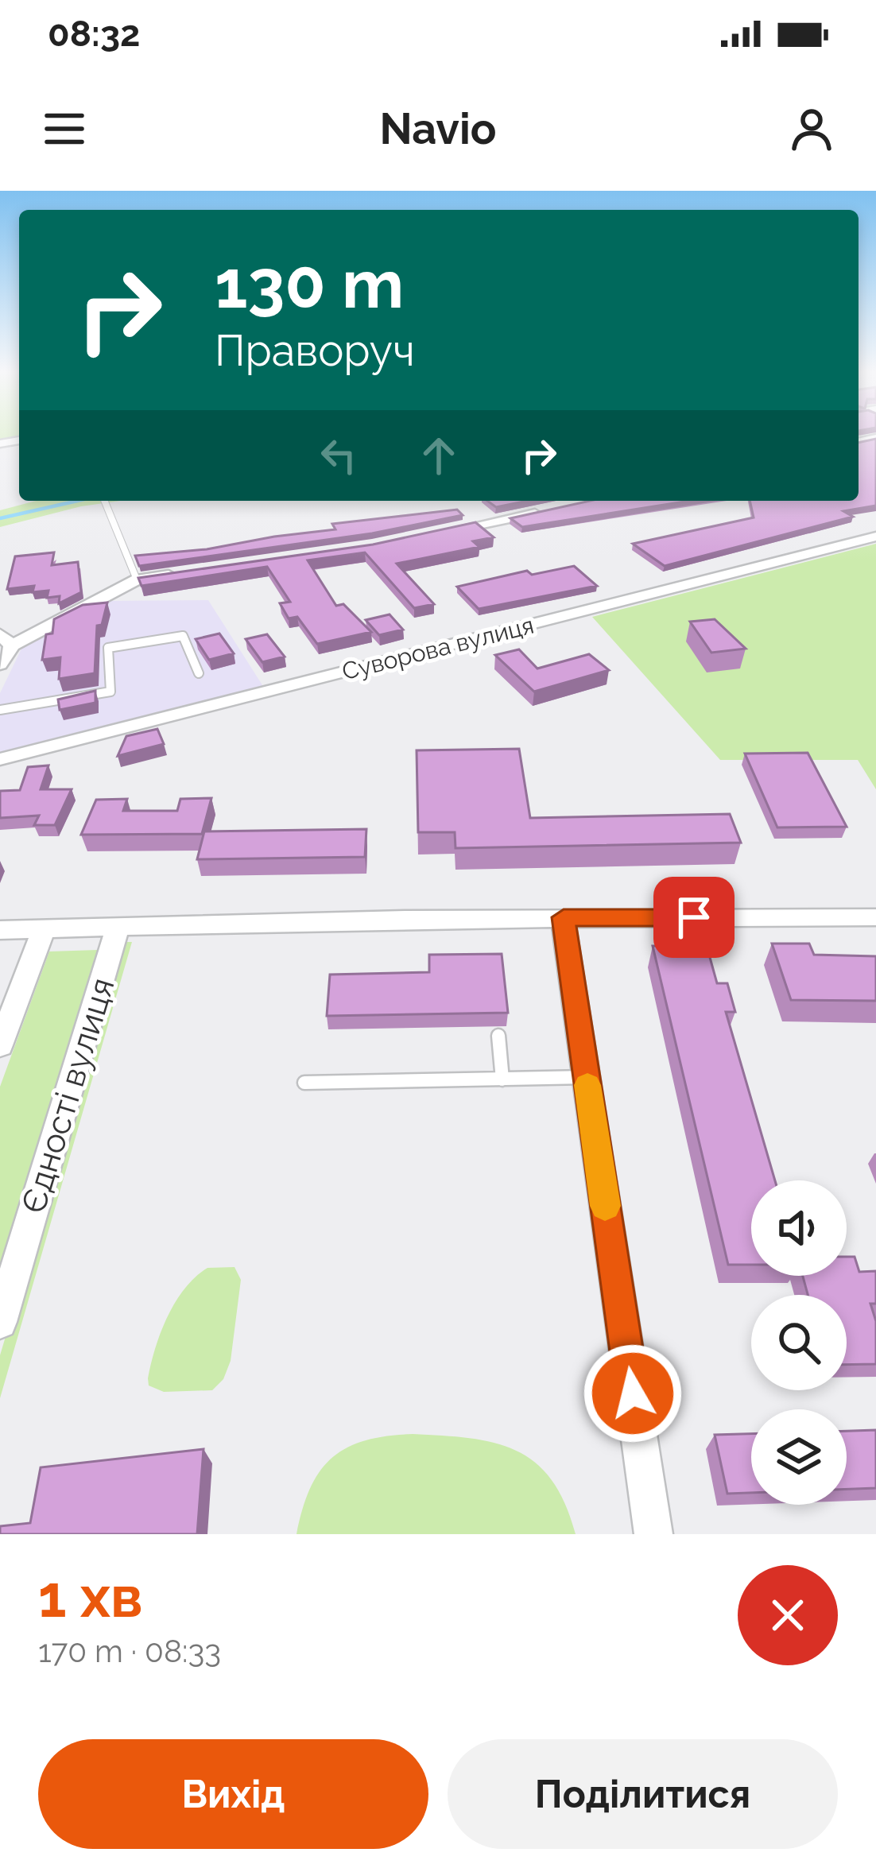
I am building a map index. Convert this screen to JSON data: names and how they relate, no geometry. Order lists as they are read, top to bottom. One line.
{"streets":{"street":["Суворова вулиця","Єдності вулиця"]},"page":{"status":"08:32","header":"Navio","turn":["130 m","Праворуч"],"heading":["1 хв","170 m · 08:33"],"buttons":["Вихід","Поділитися"]}}
